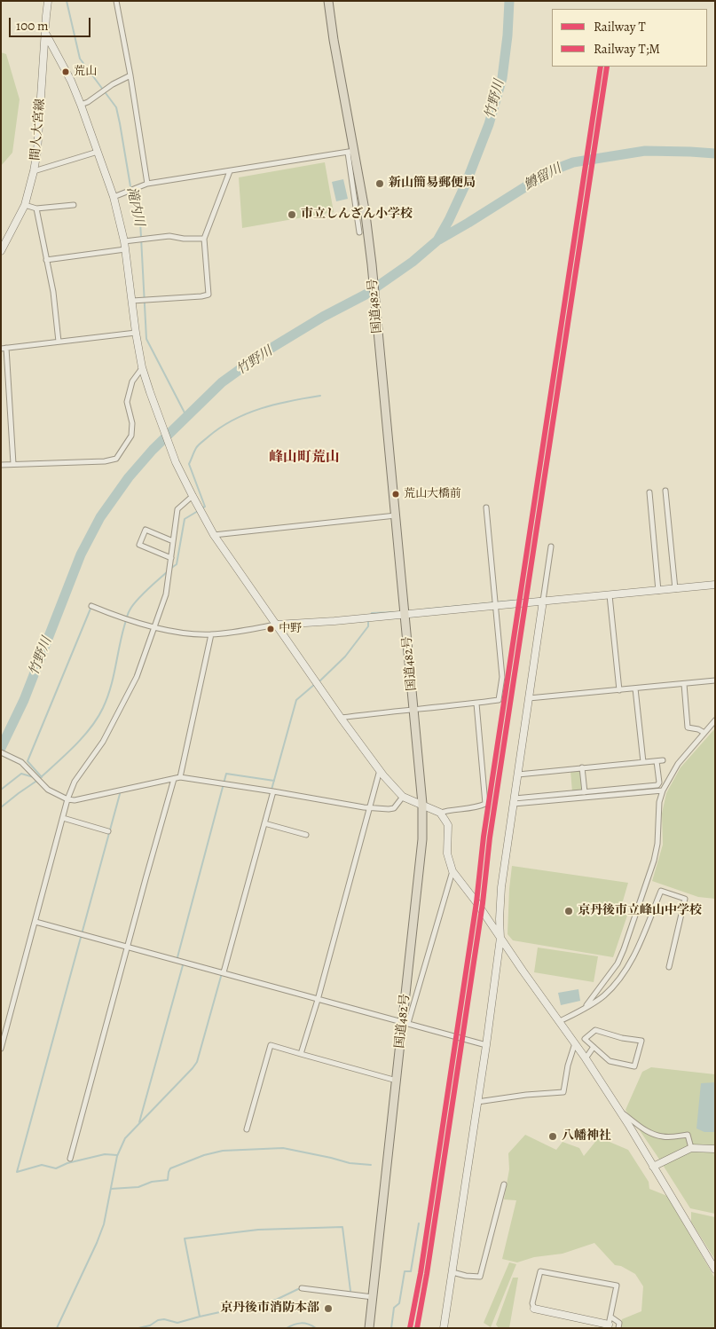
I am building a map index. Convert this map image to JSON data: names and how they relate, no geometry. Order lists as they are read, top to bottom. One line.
{"streets":{"highway":["国道482号"],"street":["間人大宮線"]},"districts":["峰山町荒山"],"water":["竹野川","鱒留川","滝内川"],"places":["荒山","新山簡易郵便局","市立しんざん小学校","荒山大橋前","中野","京丹後市立峰山中学校","八幡神社","京丹後市消防本部"],"lines":["rail line T","rail line T;M"],"legend":["Railway T","Railway T;M"],"scale_bar":"100 m"}
